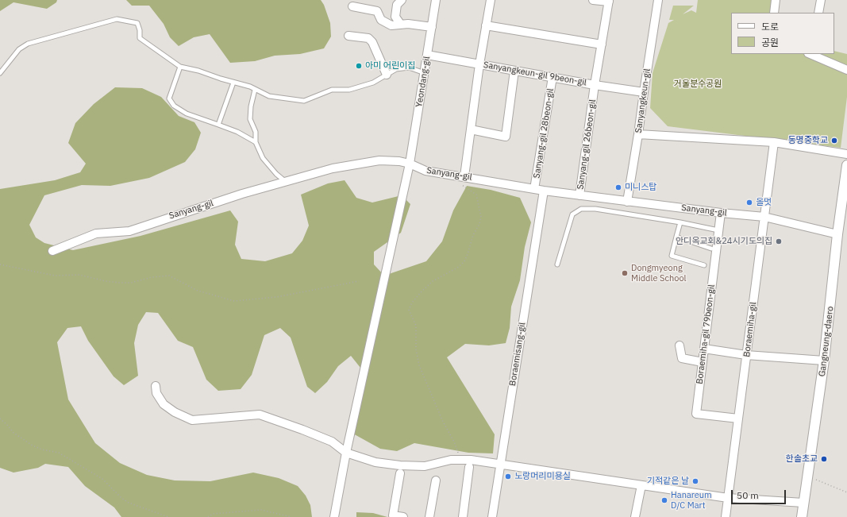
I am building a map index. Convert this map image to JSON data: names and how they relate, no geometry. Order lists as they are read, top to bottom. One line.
{"streets":{"street":["Sanyangkeun-gil 9beon-gil","Yeondang-gil","Sanyangkeun-gil","Sanyang-gil 28beon-gil","Sanyang-gil 26beon-gil","Sanyang-gil","Boraemiha-gil","Boraemiha-gil 79beon-gil","Gangneung-daero","Boraemisang-gil"]},"crossings":[["Sanyangkeun-gil 9beon-gil","Yeondang-gil"],["Sanyangkeun-gil 9beon-gil","Sanyangkeun-gil"],["Sanyangkeun-gil 9beon-gil","Sanyang-gil 28beon-gil"],["Sanyangkeun-gil 9beon-gil","Sanyang-gil 26beon-gil"],["Yeondang-gil","Sanyang-gil"],["Sanyangkeun-gil","Sanyang-gil"],["Sanyang-gil 28beon-gil","Sanyang-gil"],["Sanyang-gil 26beon-gil","Sanyang-gil"],["Sanyang-gil","Boraemiha-gil"],["Sanyang-gil","Boraemiha-gil 79beon-gil"],["Sanyang-gil","Gangneung-daero"],["Sanyang-gil","Boraemisang-gil"],["Boraemiha-gil","Boraemiha-gil 79beon-gil"]],"parks":["거울분수공원"],"places":["아미 어린이집","동명중학교","미니스탑","올멋","안디옥교회&24시기도의집","Dongmyeong Middle School","한솔초교","노랑머리미용실","기적같은 날","Hanareum D/C Mart"],"legend":["도로","공원"],"scale_bar":"50 m"}
